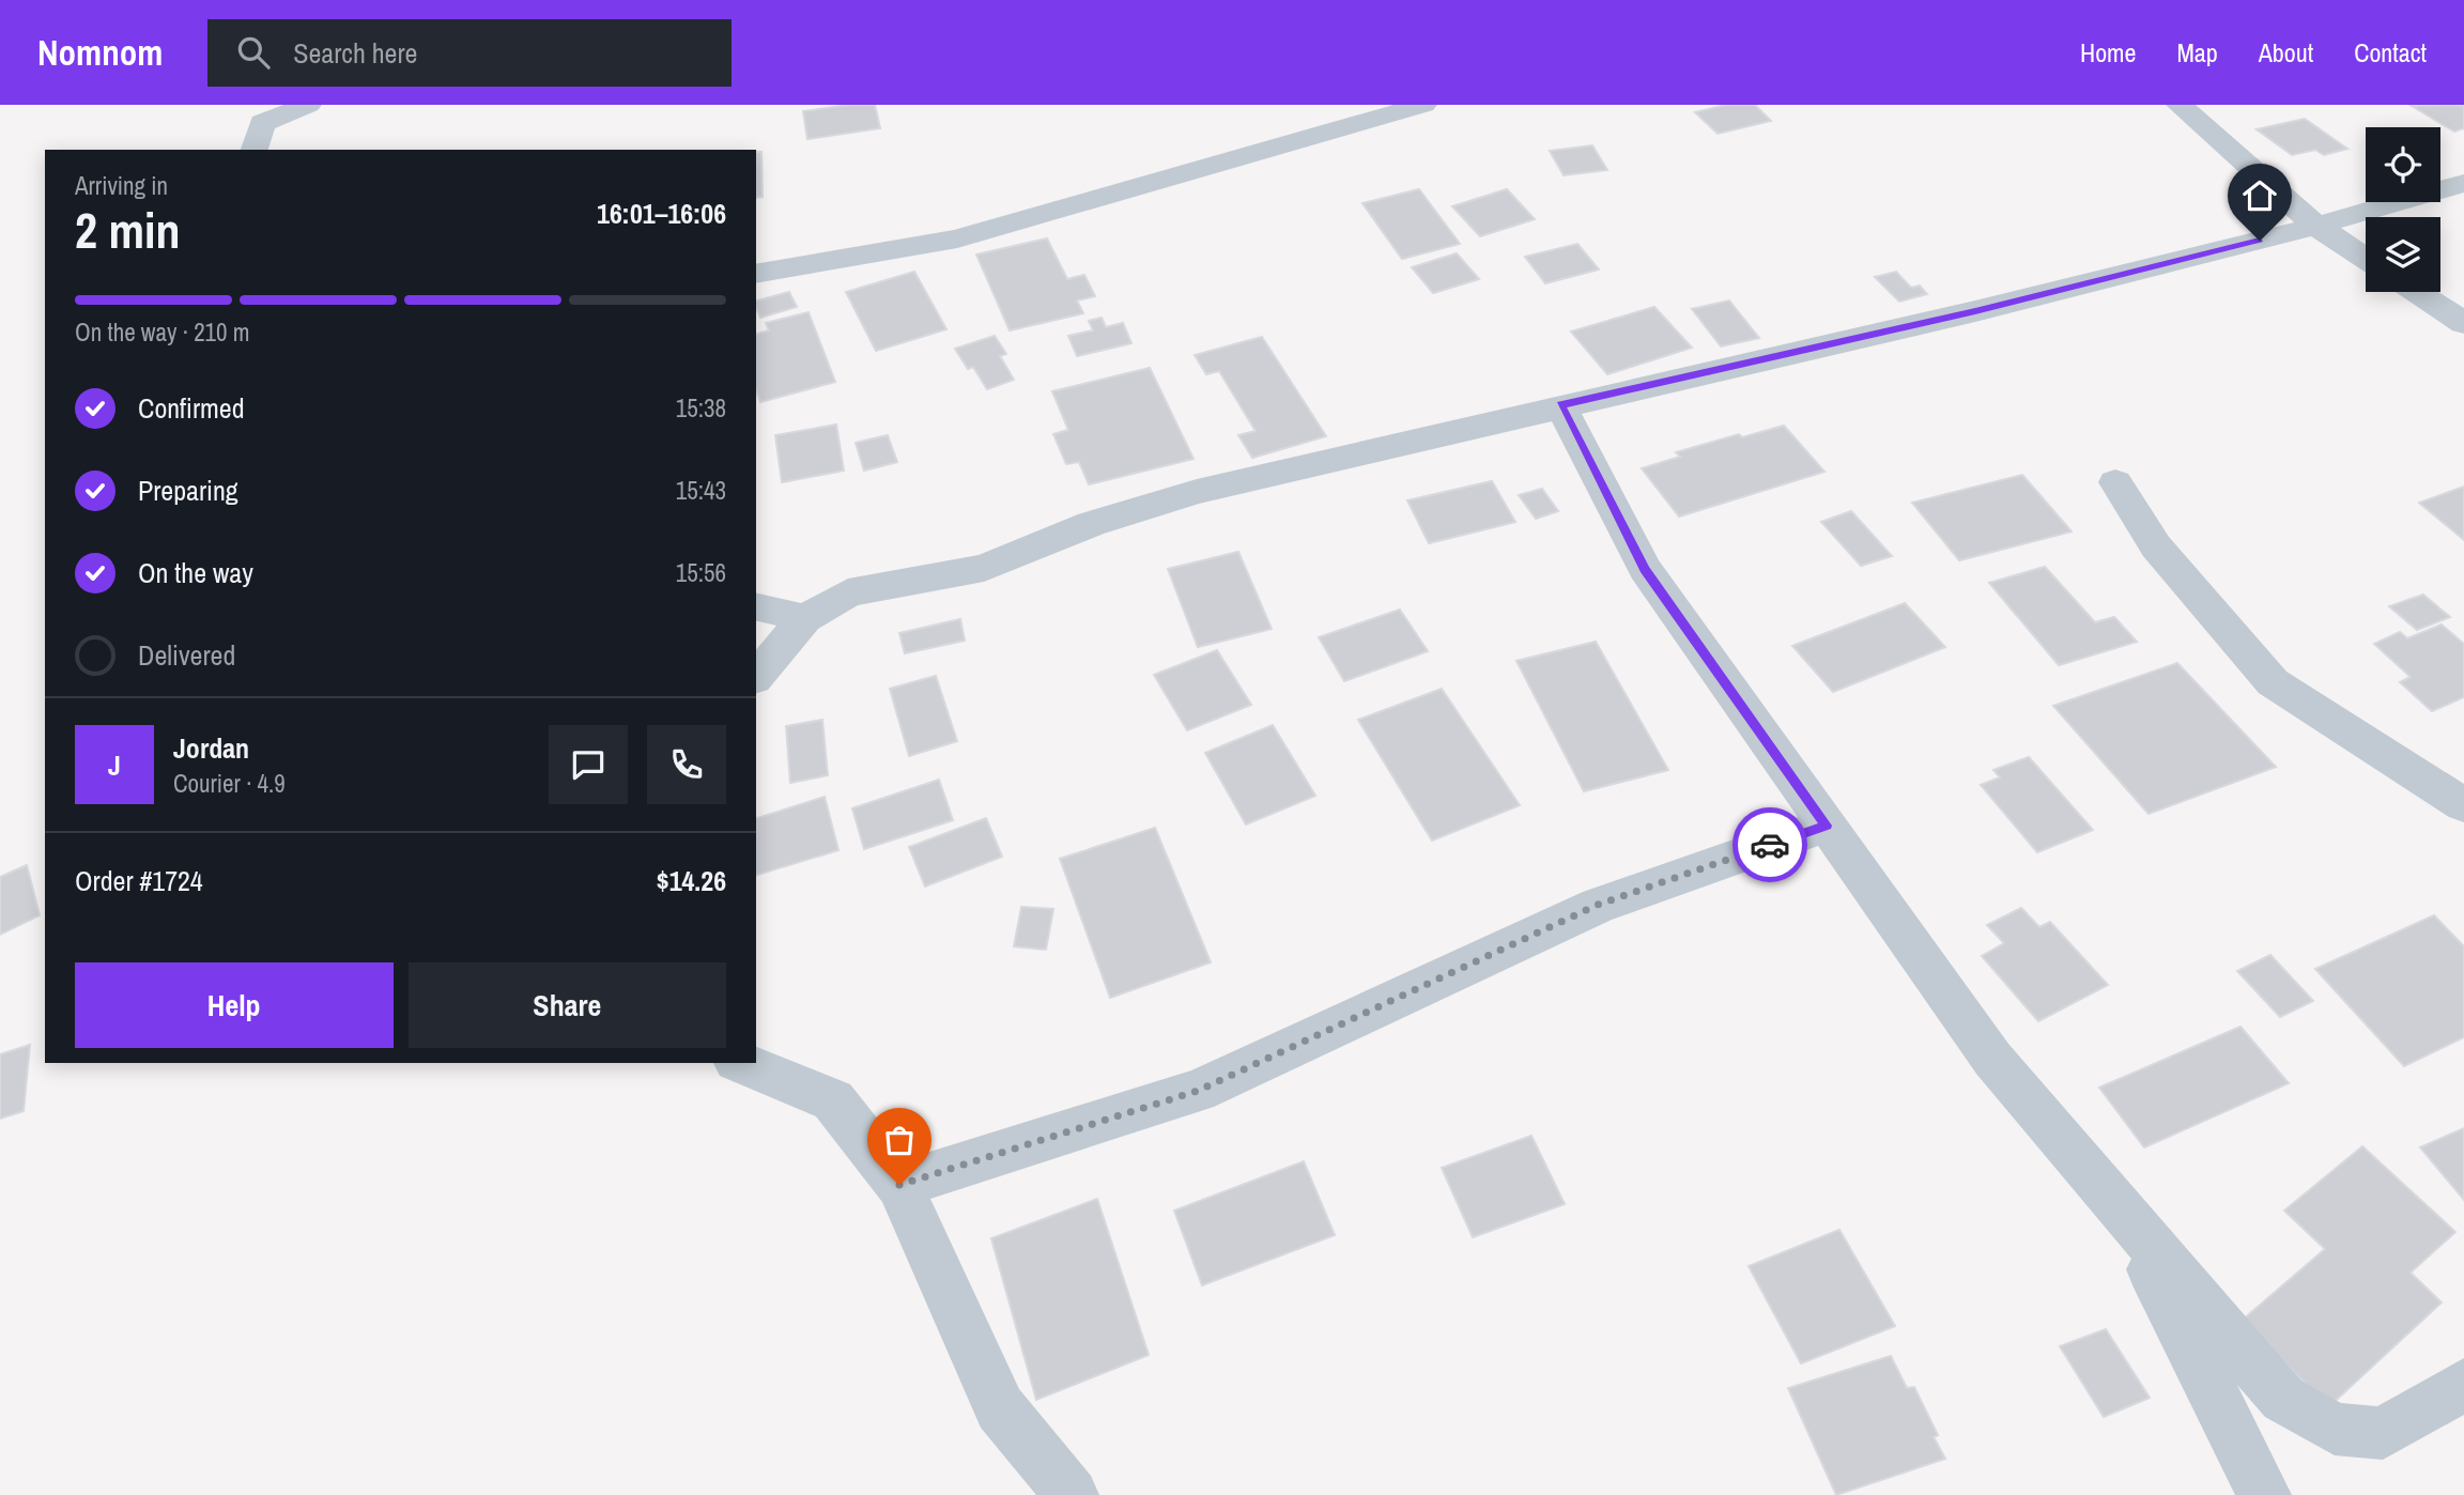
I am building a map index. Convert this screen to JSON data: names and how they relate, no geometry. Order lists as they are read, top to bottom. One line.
{"page":{"header":"Nomnom","search":"Search here","nav":["Home","Map","About","Contact"],"heading":["2 min","Arriving in","16:01–16:06"],"panel":["Jordan","Courier · 4.9","Order #1724","$14.26"],"bar":"On the way · 210 m","list":[["Confirmed","15:38"],["Preparing","15:43"],["On the way","15:56"],"Delivered"],"round":"J","buttons":["Help","Share"]}}
